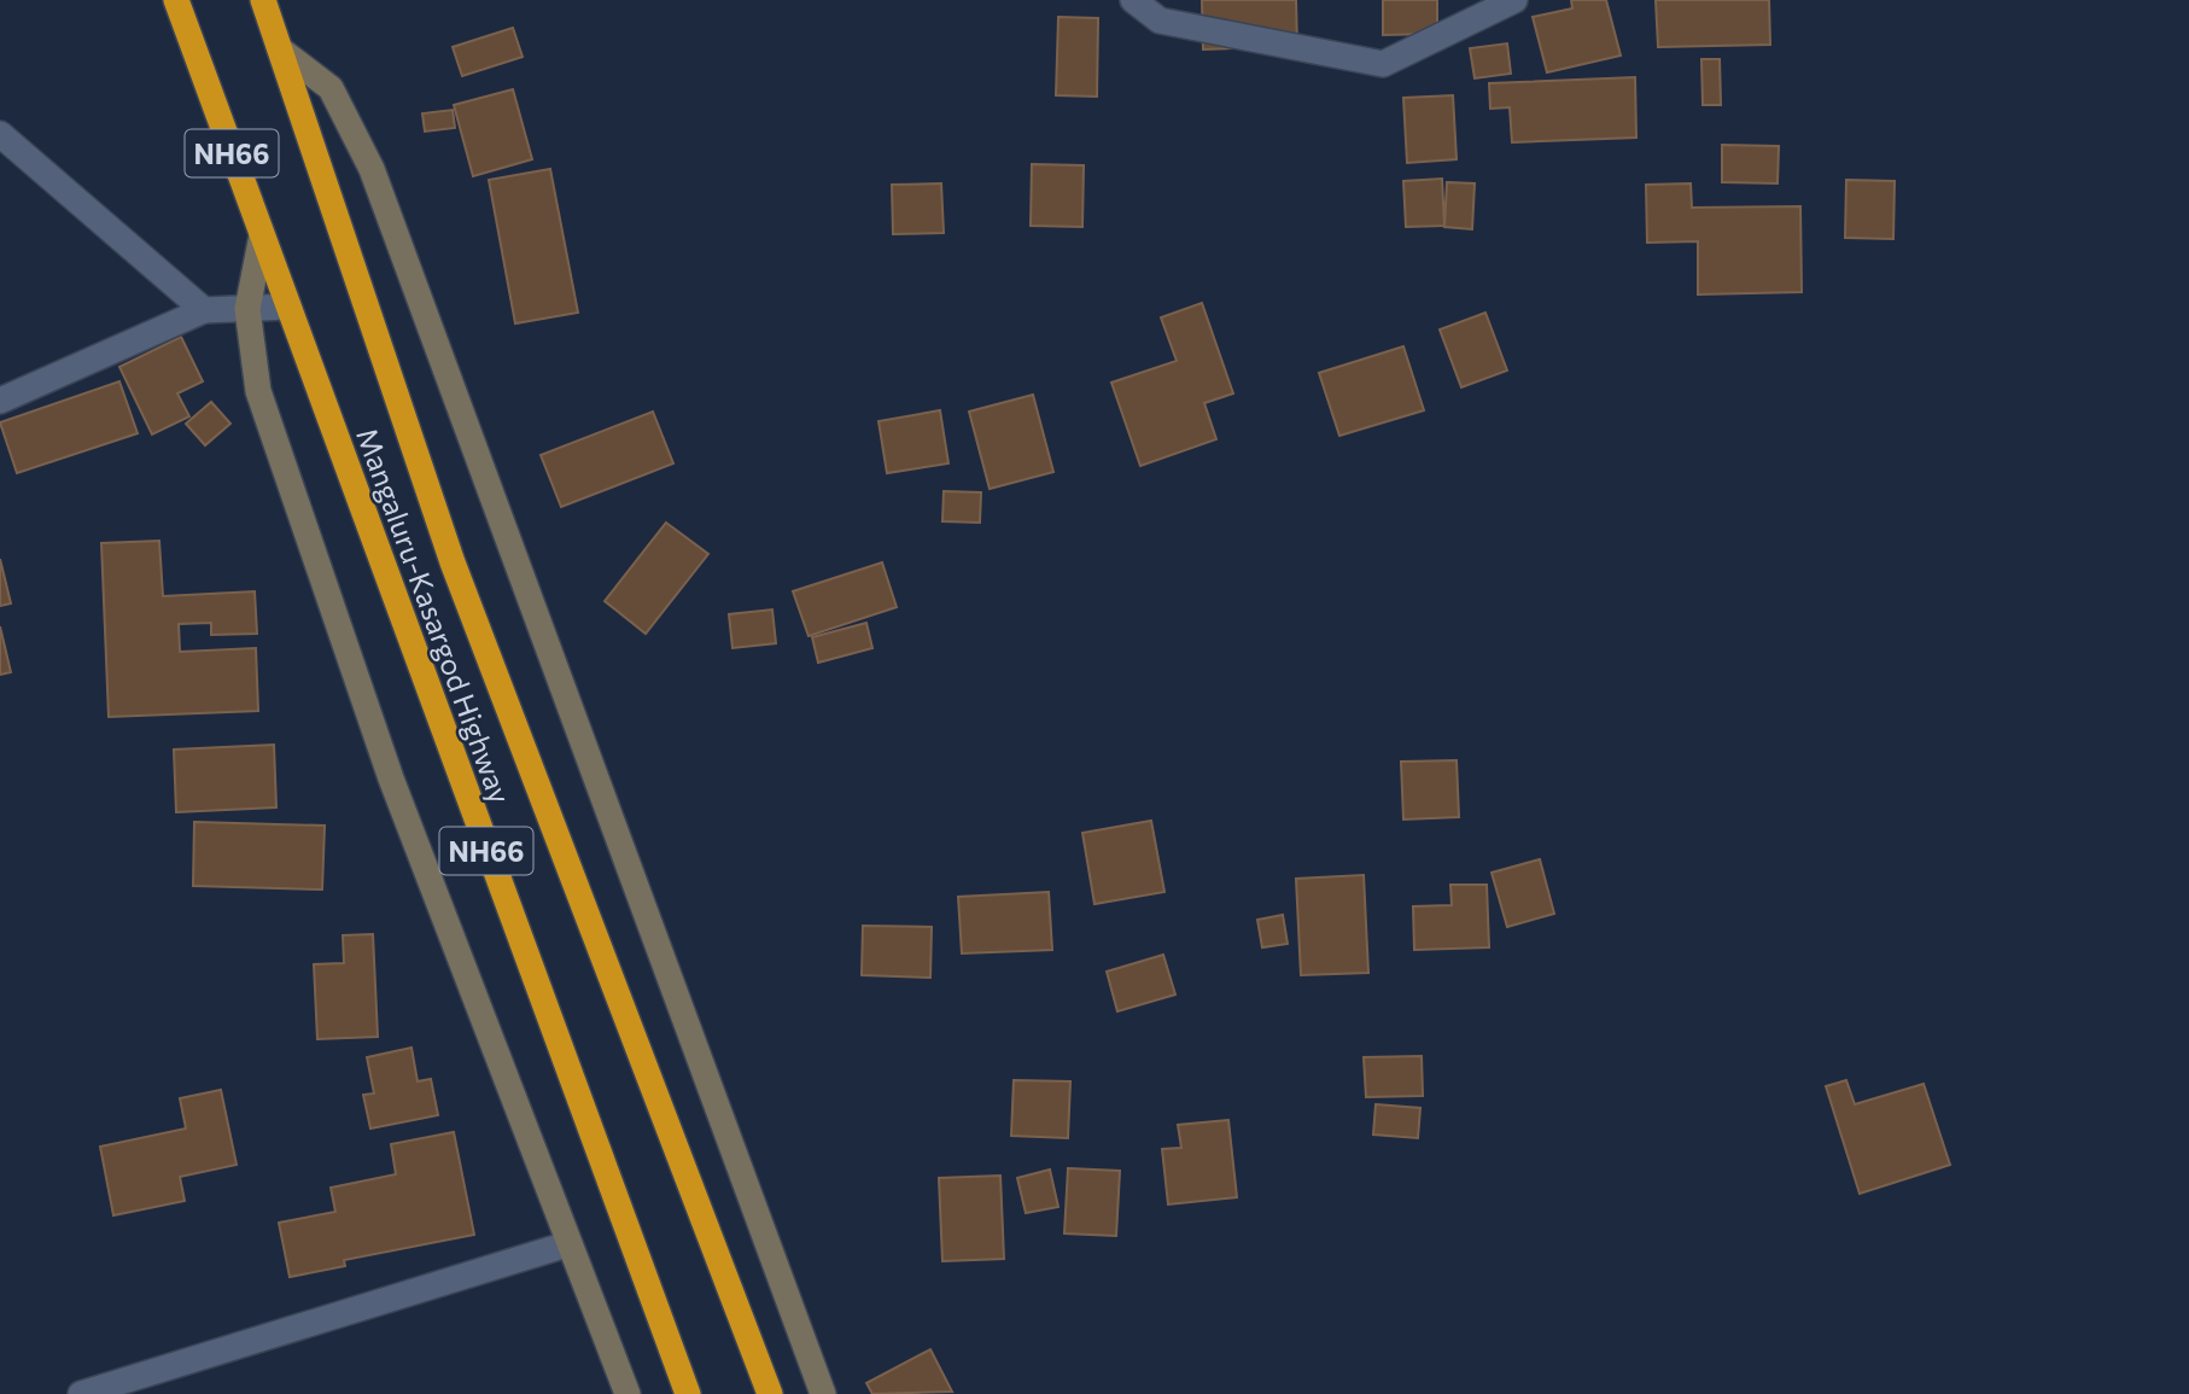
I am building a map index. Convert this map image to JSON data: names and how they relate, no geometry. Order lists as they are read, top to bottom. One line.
{"streets":{"highway":["NH66","Mangaluru-Kasargod Highway"]}}
